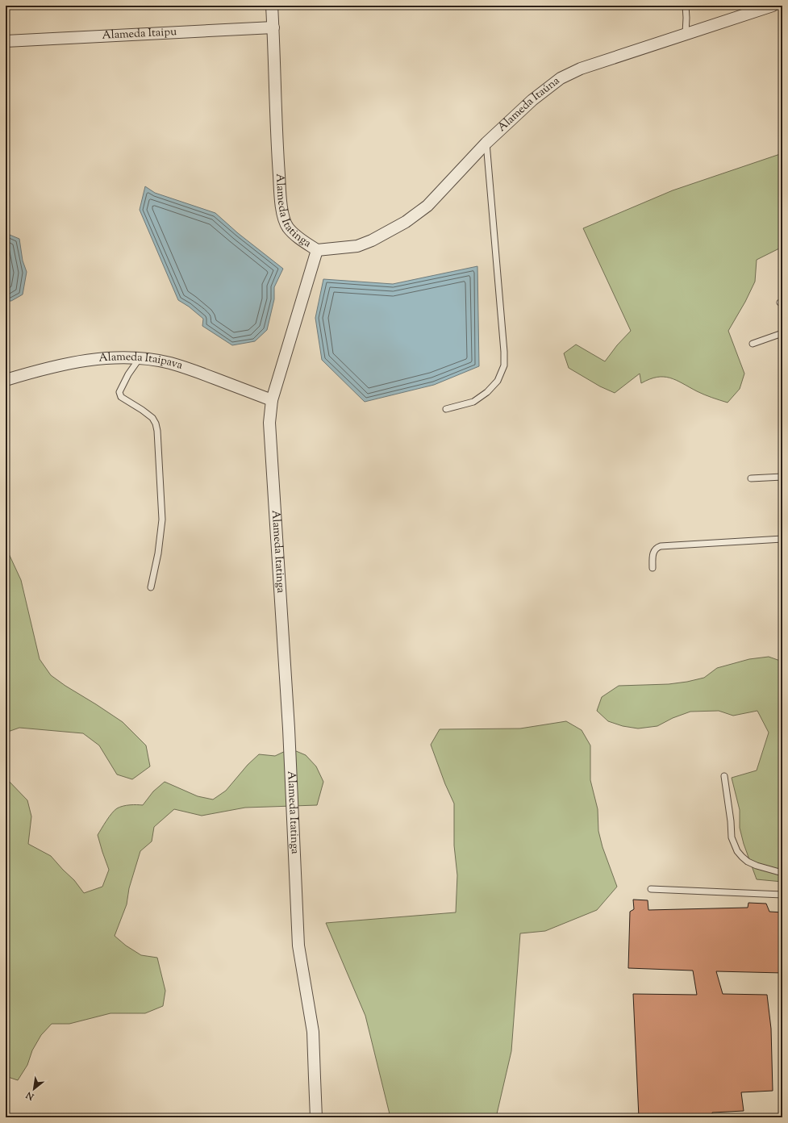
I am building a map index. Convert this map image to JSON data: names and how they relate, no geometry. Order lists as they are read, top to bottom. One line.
{"streets":{"street":["Alameda Itaipu","Alameda Itaúna","Alameda Itatinga","Alameda Itaipava"]},"crossings":[["Alameda Itaipu","Alameda Itatinga"],["Alameda Itaúna","Alameda Itatinga"],["Alameda Itatinga","Alameda Itaipava"]],"north":"bottom left"}
